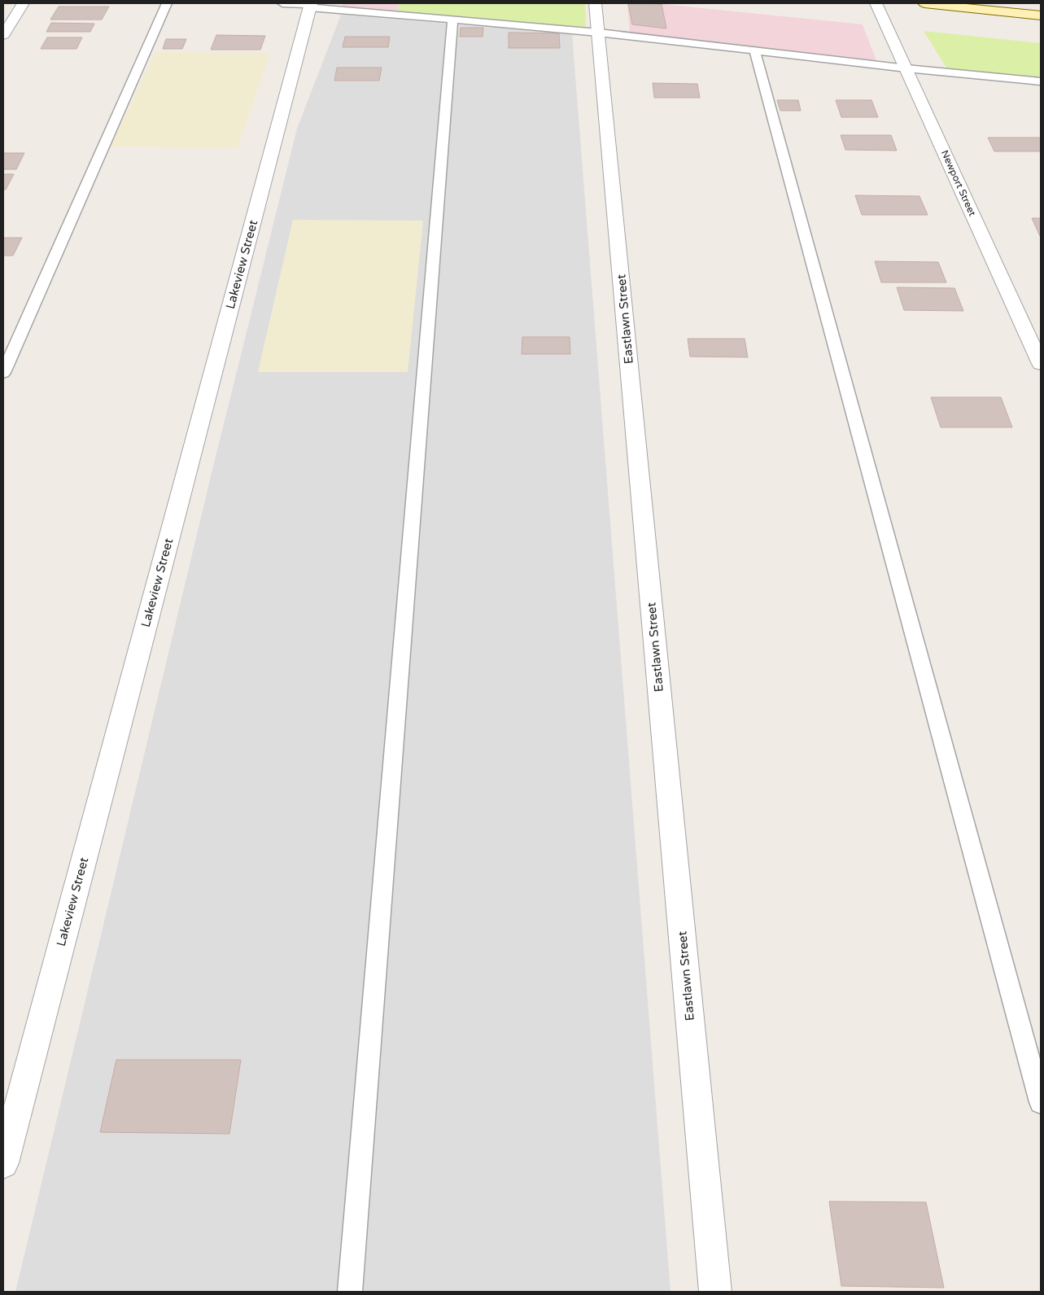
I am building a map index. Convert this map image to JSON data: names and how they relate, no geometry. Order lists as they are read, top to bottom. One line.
{"streets":{"street":["Newport Street","Lakeview Street","Eastlawn Street"]}}
